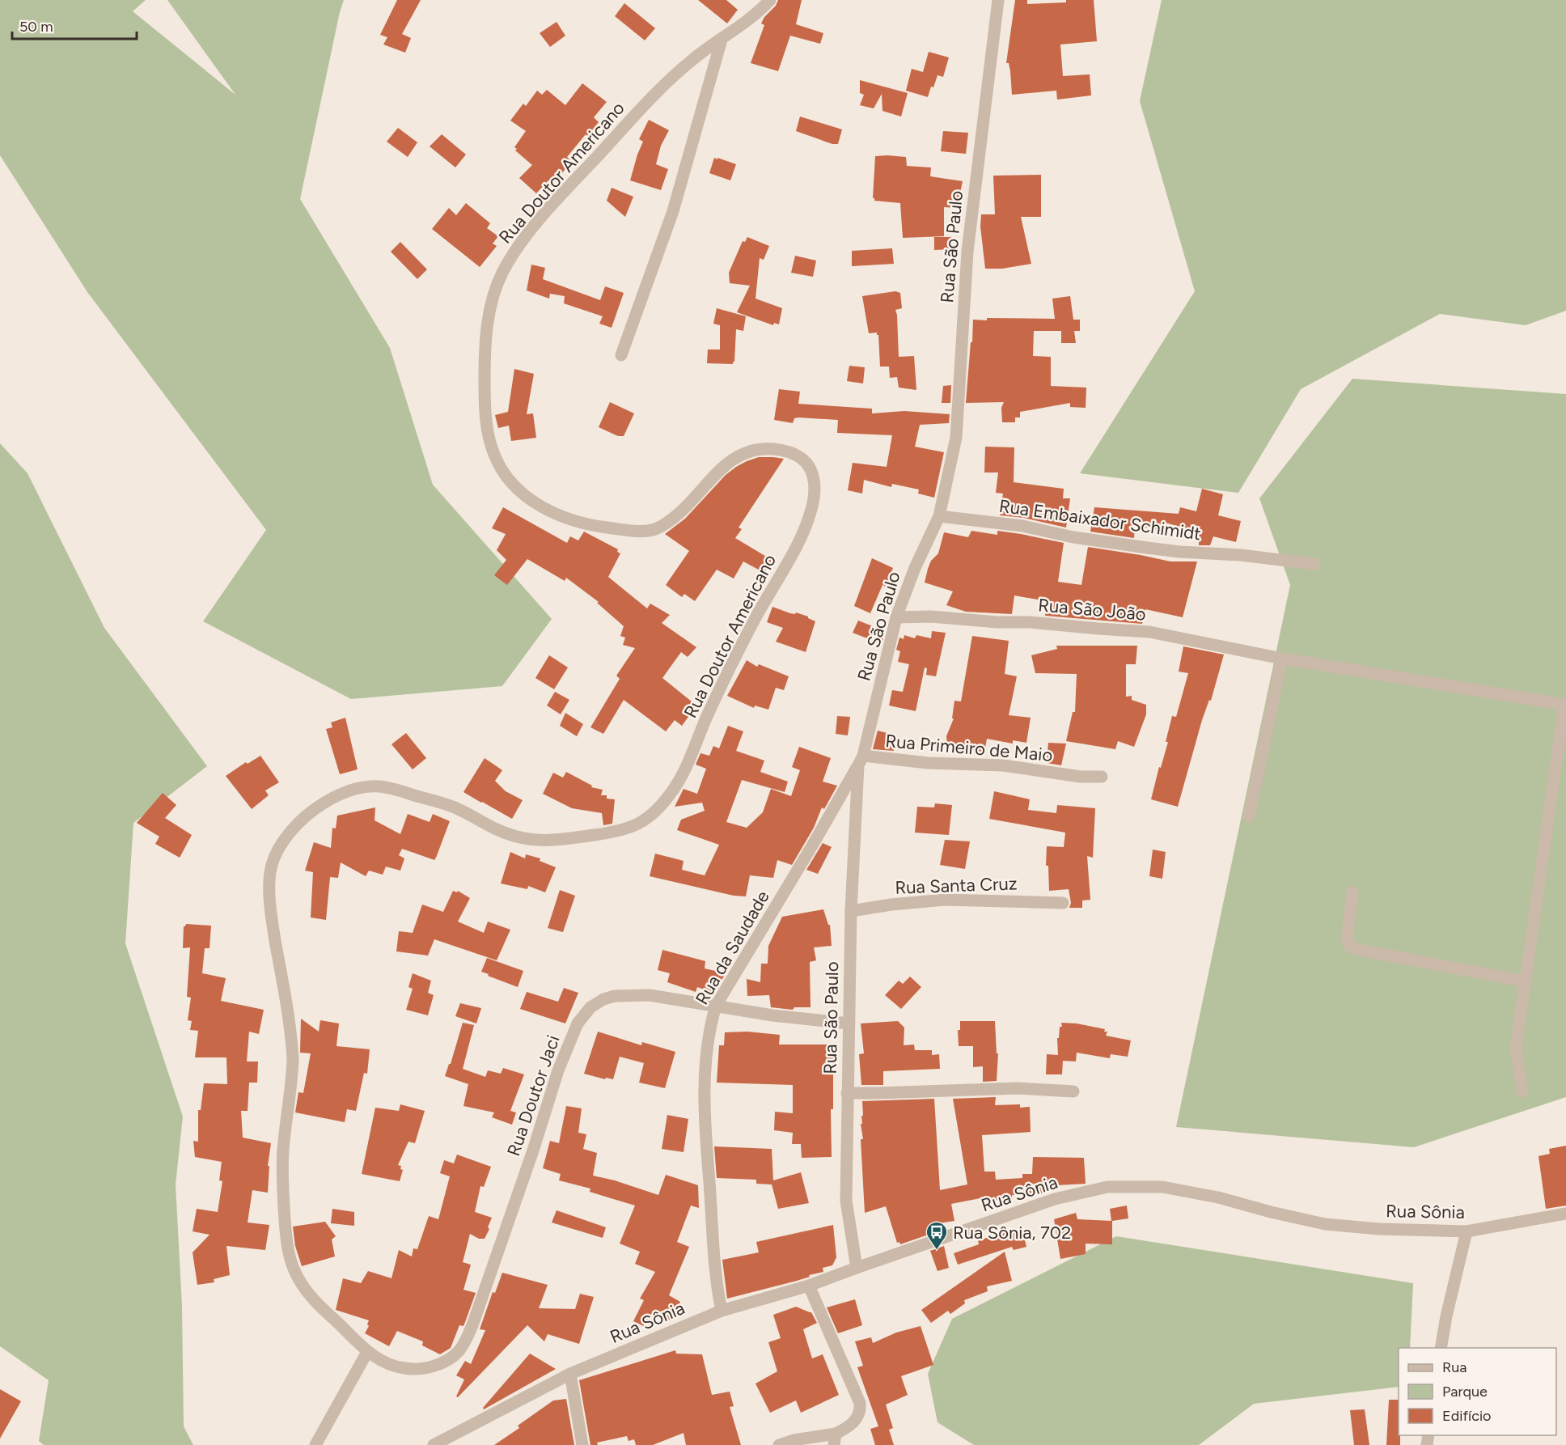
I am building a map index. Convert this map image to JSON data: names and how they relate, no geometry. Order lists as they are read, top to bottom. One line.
{"streets":{"street":["Rua Doutor Americano","Rua São Paulo","Rua Embaixador Schimidt","Rua São João","Rua Primeiro de Maio","Rua Santa Cruz","Rua da Saudade","Rua Doutor Jaci","Rua Sônia"]},"crossings":[["Rua Doutor Americano","Rua Doutor Jaci"],["Rua São Paulo","Rua Embaixador Schimidt"],["Rua São Paulo","Rua São João"],["Rua São Paulo","Rua Primeiro de Maio"],["Rua São Paulo","Rua Santa Cruz"],["Rua São Paulo","Rua da Saudade"],["Rua São Paulo","Rua Doutor Jaci"],["Rua São Paulo","Rua Sônia"],["Rua Primeiro de Maio","Rua da Saudade"],["Rua da Saudade","Rua Doutor Jaci"],["Rua da Saudade","Rua Sônia"]],"places":{"bus stop":["Rua Sônia, 702"]},"legend":["Rua","Parque","Edifício"],"scale_bar":"50 m"}
